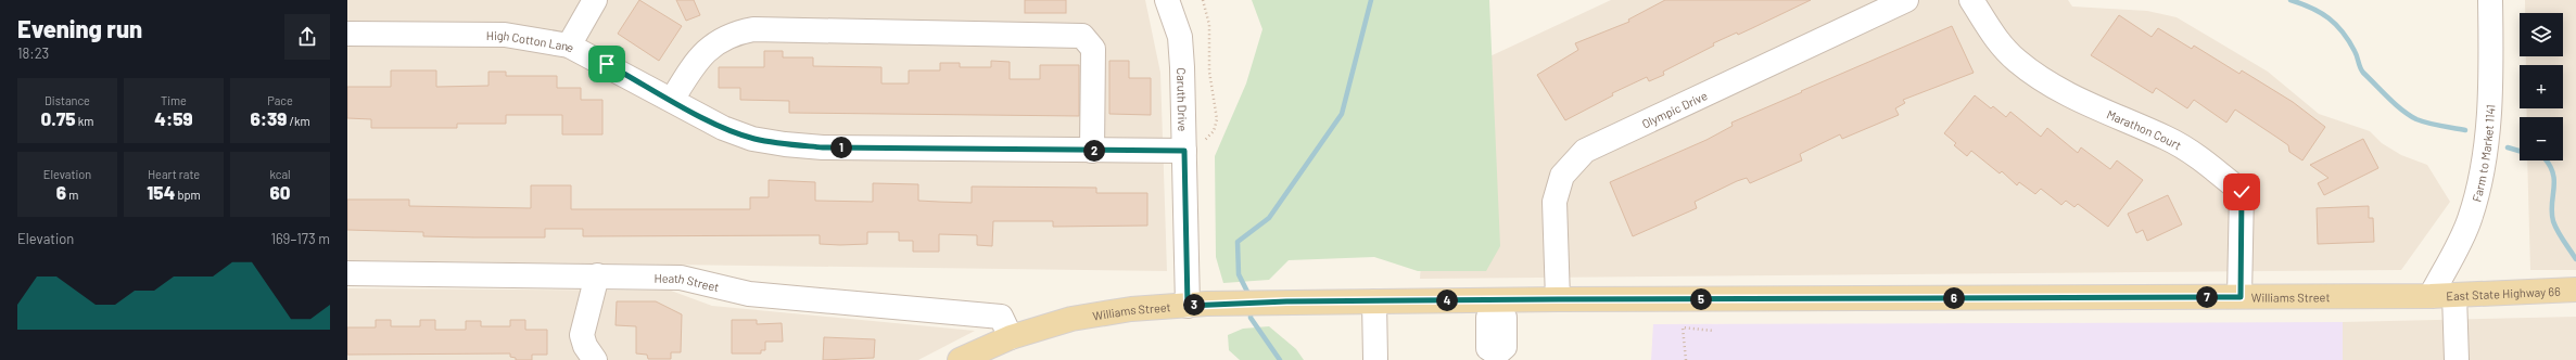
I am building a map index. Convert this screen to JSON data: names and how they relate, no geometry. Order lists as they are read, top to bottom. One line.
{"streets":{"main road":["East State Highway 66","Williams Street"],"street":["High Cotton Lane","Caruth Drive","Olympic Drive","Marathon Court","Farm to Market 1141","Heath Street"]},"crossings":[["High Cotton Lane","Caruth Drive"],["Caruth Drive","Williams Street"],["Olympic Drive","Williams Street"],["Marathon Court","Williams Street"],["Farm to Market 1141","East State Highway 66"],["Farm to Market 1141","Williams Street"],["Heath Street","Williams Street"],["East State Highway 66","Williams Street"]],"page":{"heading":["Evening run","18:23"],"map_buttons":["+","−"],"stats":[["Distance","0.75 km"],["Time","4:59"],["Pace","6:39 /km"],["Elevation","6 m"],["Heart rate","154 bpm"],["kcal","60"]],"pins":["1","2","7","6","5","4","3"],"chart":["Elevation","169–173 m"]}}
